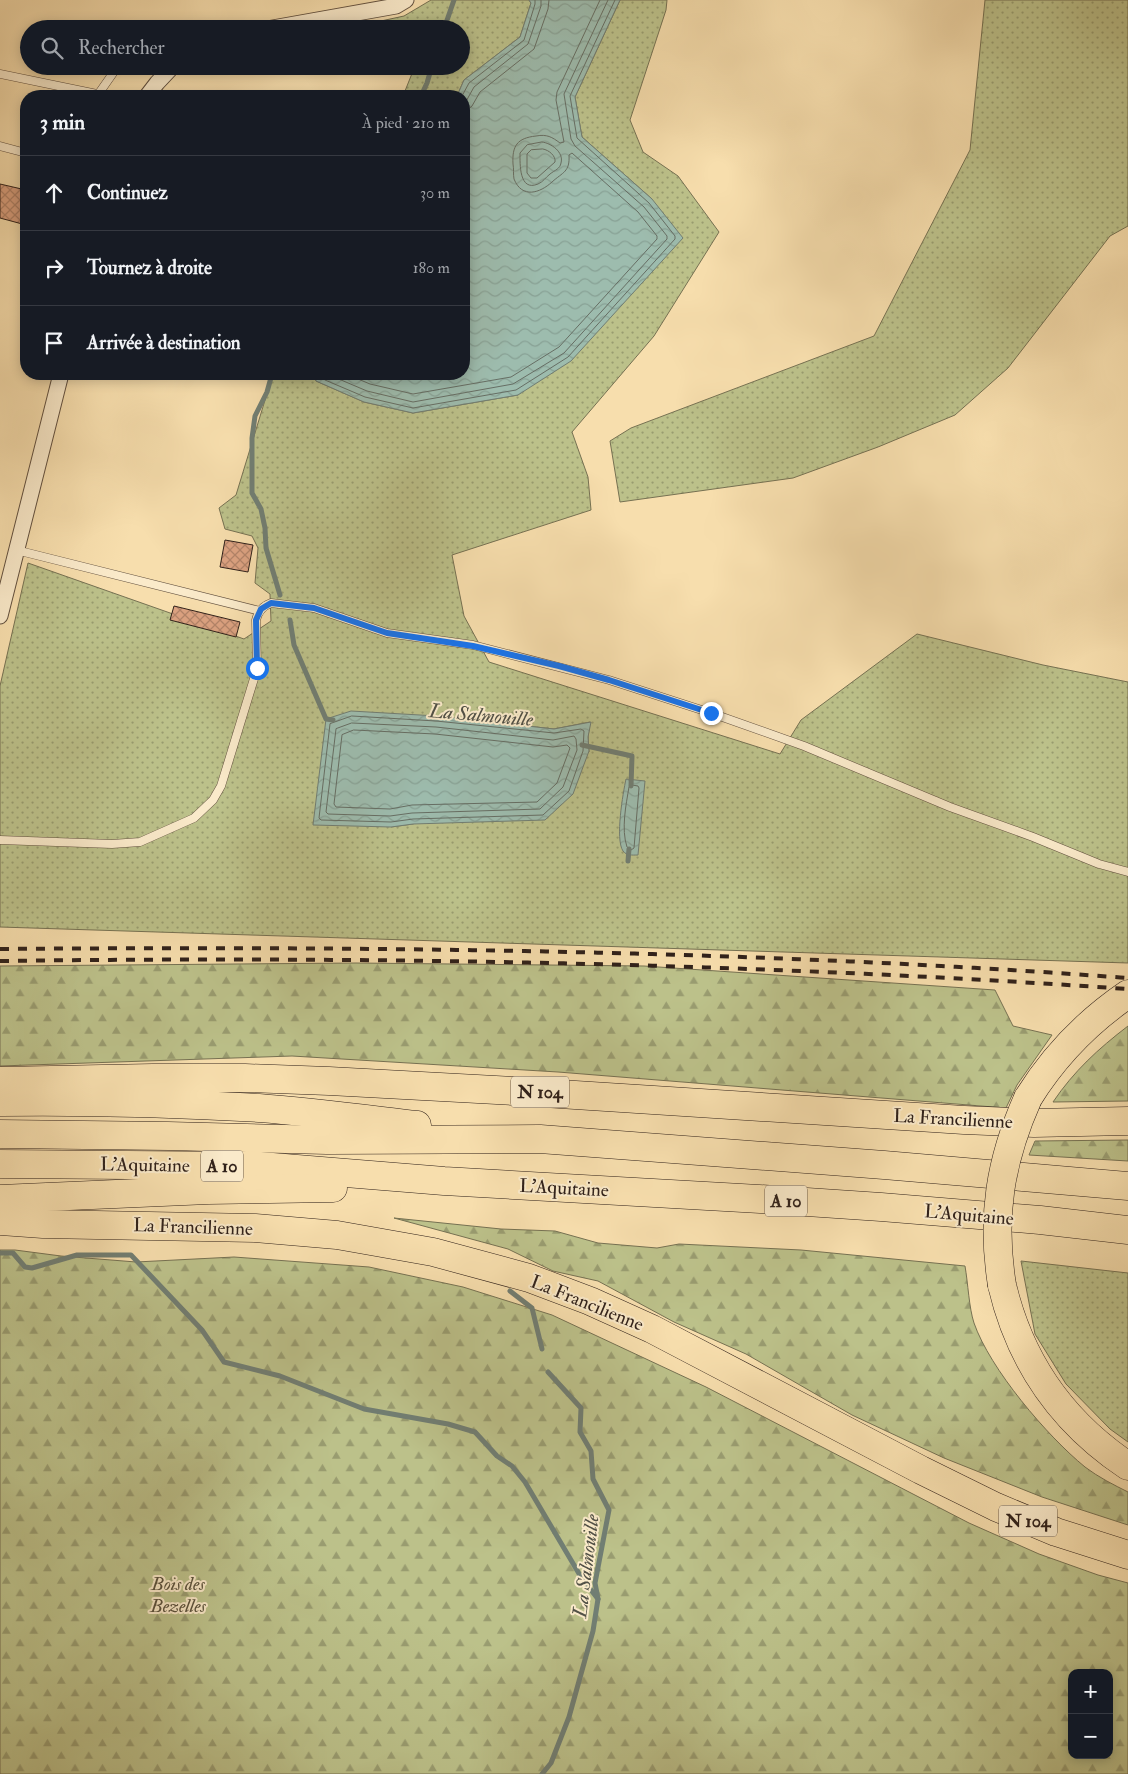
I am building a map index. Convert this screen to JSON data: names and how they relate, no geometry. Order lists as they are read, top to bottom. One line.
{"streets":{"highway":["N 104","La Francilienne","L'Aquitaine","A 10"]},"water":["La Salmouille"],"parks":["Bois des Bezelles"],"page":{"search":"Rechercher","heading":["3 min","À pied · 210 m"],"list":[["Continuez","30 m"],["Tournez à droite","180 m"],"Arrivée à destination"],"map_buttons":["+","−"]}}
